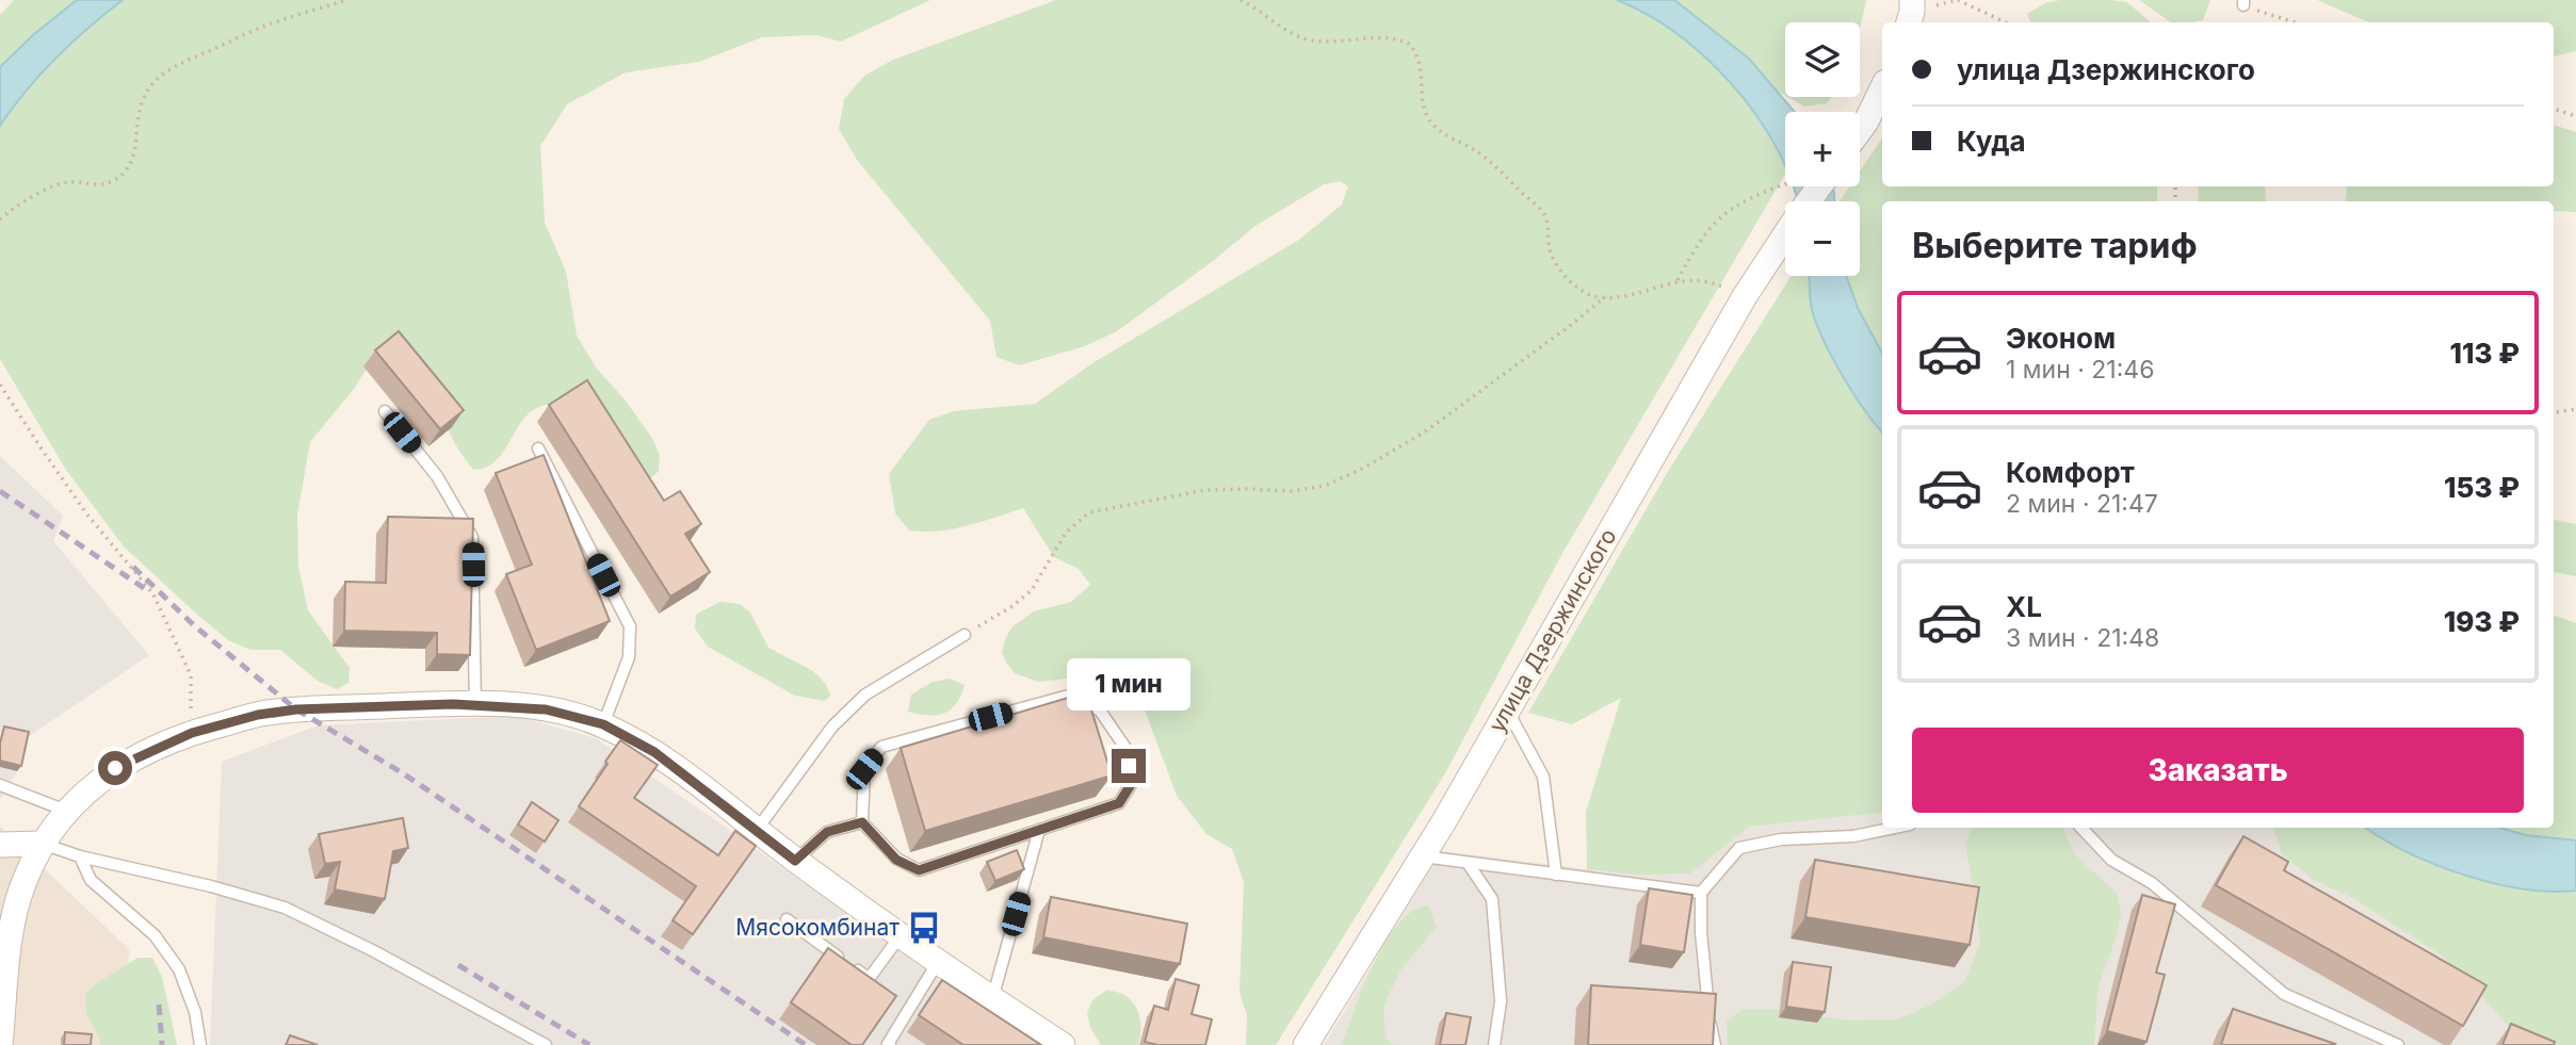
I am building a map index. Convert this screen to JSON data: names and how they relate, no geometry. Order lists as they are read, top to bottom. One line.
{"streets":{"street":["улица Дзержинского"]},"places":{"bus stop":["Мясокомбинат"]},"page":{"map_buttons":["+","−"],"banner":["улица Дзержинского","Куда"],"heading":"Выберите тариф","list":[{"name":"Эконом","note":"1 мин · 21:46","value":"113 ₽"},{"name":"Комфорт","note":"2 мин · 21:47","value":"153 ₽"},{"name":"XL","note":"3 мин · 21:48","value":"193 ₽"}],"bubble":"1 мин","buttons":"Заказать"}}
